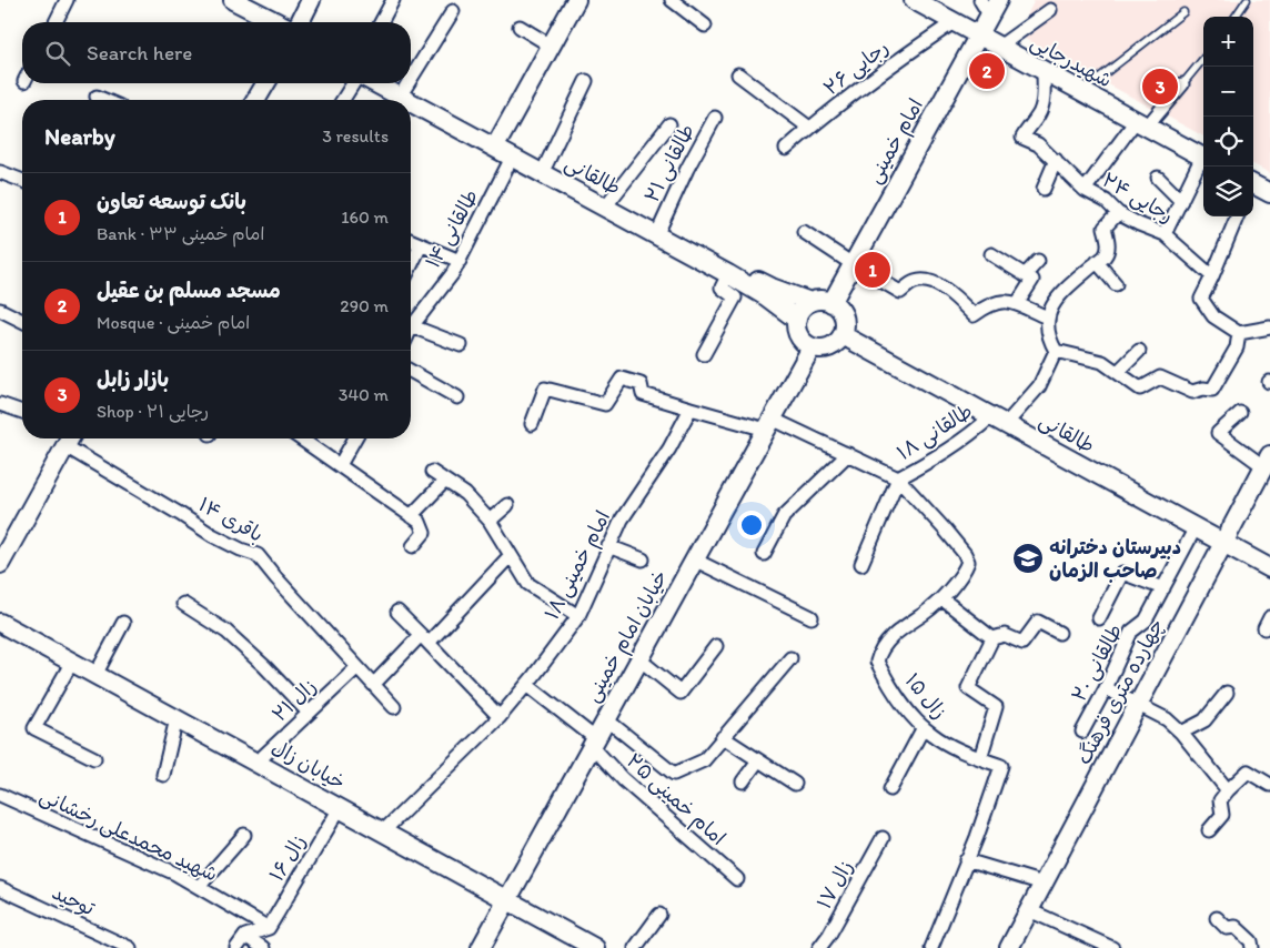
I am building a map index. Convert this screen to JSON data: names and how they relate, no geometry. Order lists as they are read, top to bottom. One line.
{"streets":{"main road":["شهیدرجایی","امام خمینی","طالقانی","خیابان امام خمینی","چهارده متری فرهنگ","خیابان زال"],"street":["رجایی ۲۶","طالقانی ۲۱","رجایی ۲۴","طالقانی ۱۴","طالقانی ۱۸","باقری ۱۴","امام خمینی ۱۸","طالقانی ۲۰","زال ۱۵","زال ۲۱","امام خمینی ۲۵","شهید محمدعلی رخشانی","زال ۱۶","زال ۱۷","توحید"]},"crossings":[["شهیدرجایی","رجایی ۲۶"],["شهیدرجایی","امام خمینی"],["شهیدرجایی","رجایی ۲۴"],["امام خمینی","طالقانی"],["امام خمینی","خیابان امام خمینی"],["طالقانی ۲۱","طالقانی"],["طالقانی","طالقانی ۱۴"],["طالقانی","طالقانی ۱۸"],["طالقانی","خیابان امام خمینی"],["طالقانی","طالقانی ۲۰"],["طالقانی","چهارده متری فرهنگ"],["طالقانی ۱۸","زال ۱۵"],["باقری ۱۴","زال ۲۱"],["امام خمینی ۱۸","خیابان زال"],["امام خمینی ۱۸","امام خمینی ۲۵"],["خیابان امام خمینی","خیابان زال"],["خیابان امام خمینی","امام خمینی ۲۵"],["زال ۲۱","خیابان زال"],["خیابان زال","زال ۱۶"],["شهید محمدعلی رخشانی","زال ۱۶"]],"places":{"school or university":["دبیرستان دخترانه صاحب الزمان"]},"page":{"map_buttons":["+","−"],"search":"Search here","pins":["2","3","1"],"heading":["Nearby","3 results"],"list":[{"mark":"1","name":"بانک توسعه تعاون","note":"Bank · امام خمینی ۳۳","value":"160 m"},{"mark":"2","name":"مسجد مسلم بن عقیل","note":"Mosque · امام خمینی","value":"290 m"},{"mark":"3","name":"بازار زابل","note":"Shop · رجایی ۲۱","value":"340 m"}]}}
